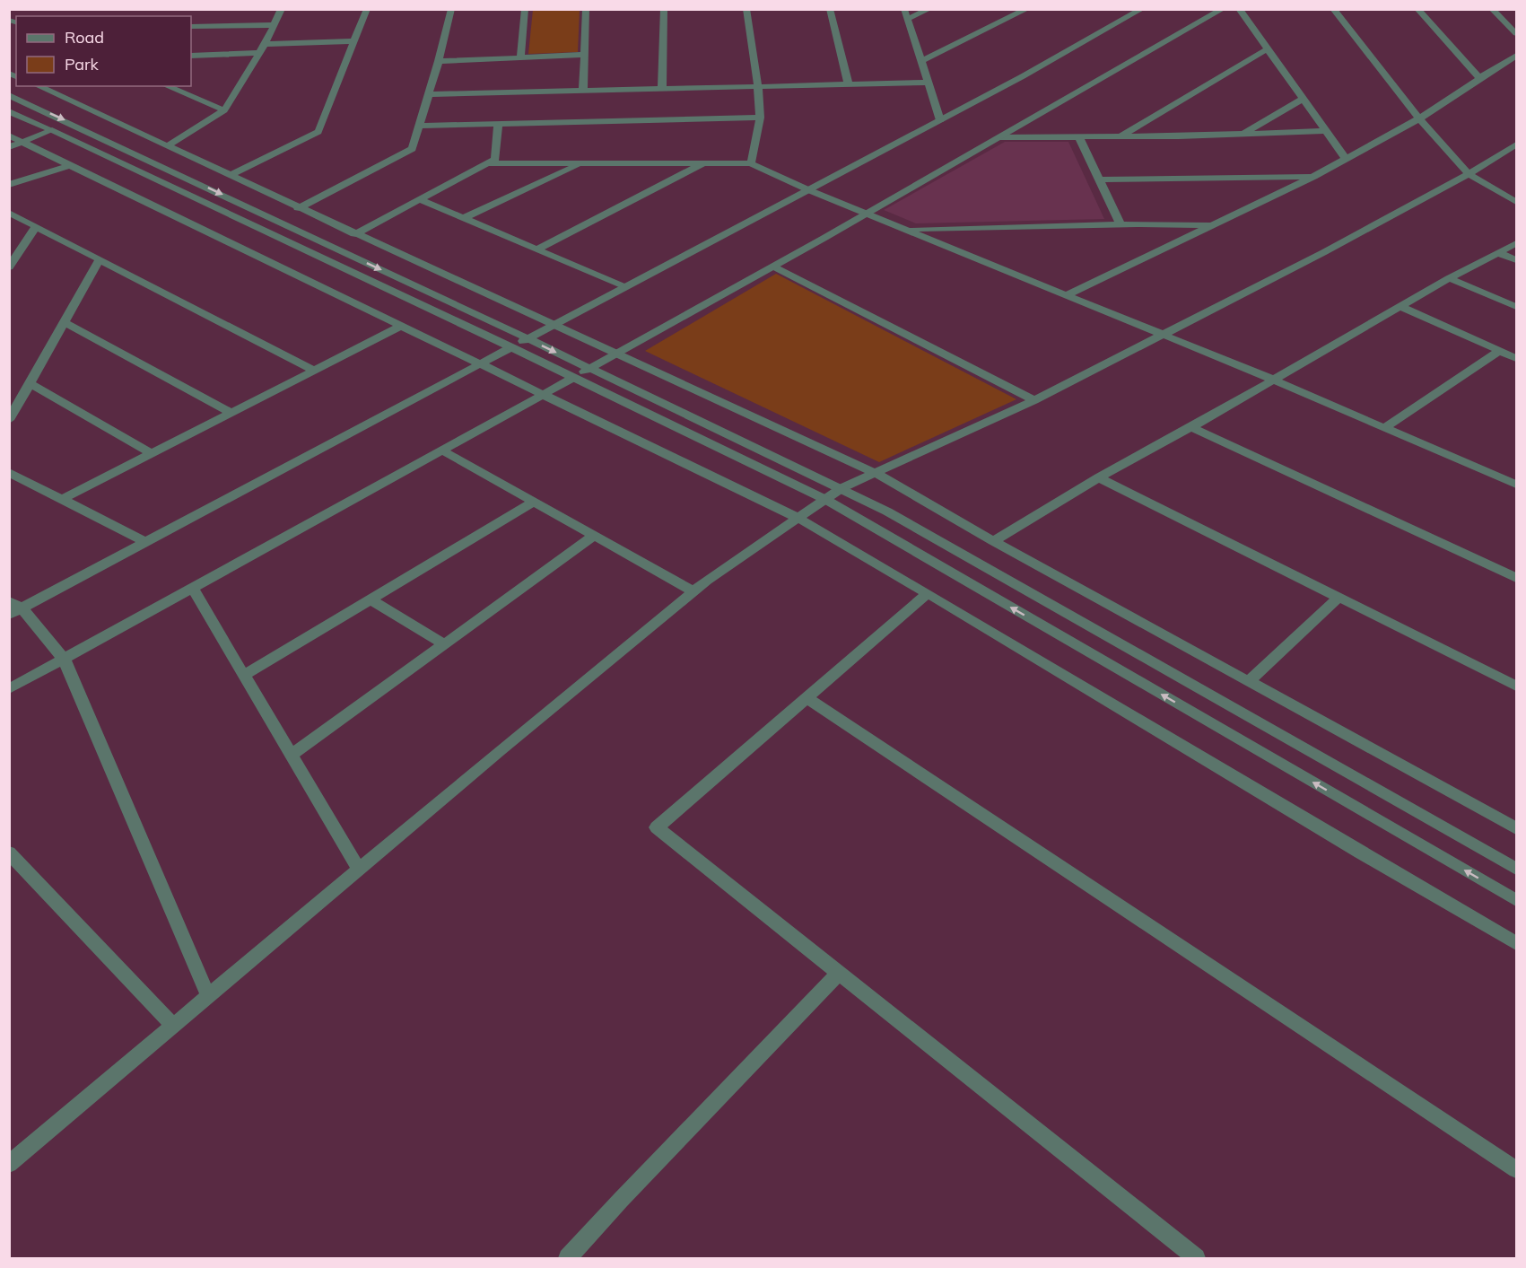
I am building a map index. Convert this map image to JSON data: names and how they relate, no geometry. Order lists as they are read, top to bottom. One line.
{"legend":["Road","Park"]}
